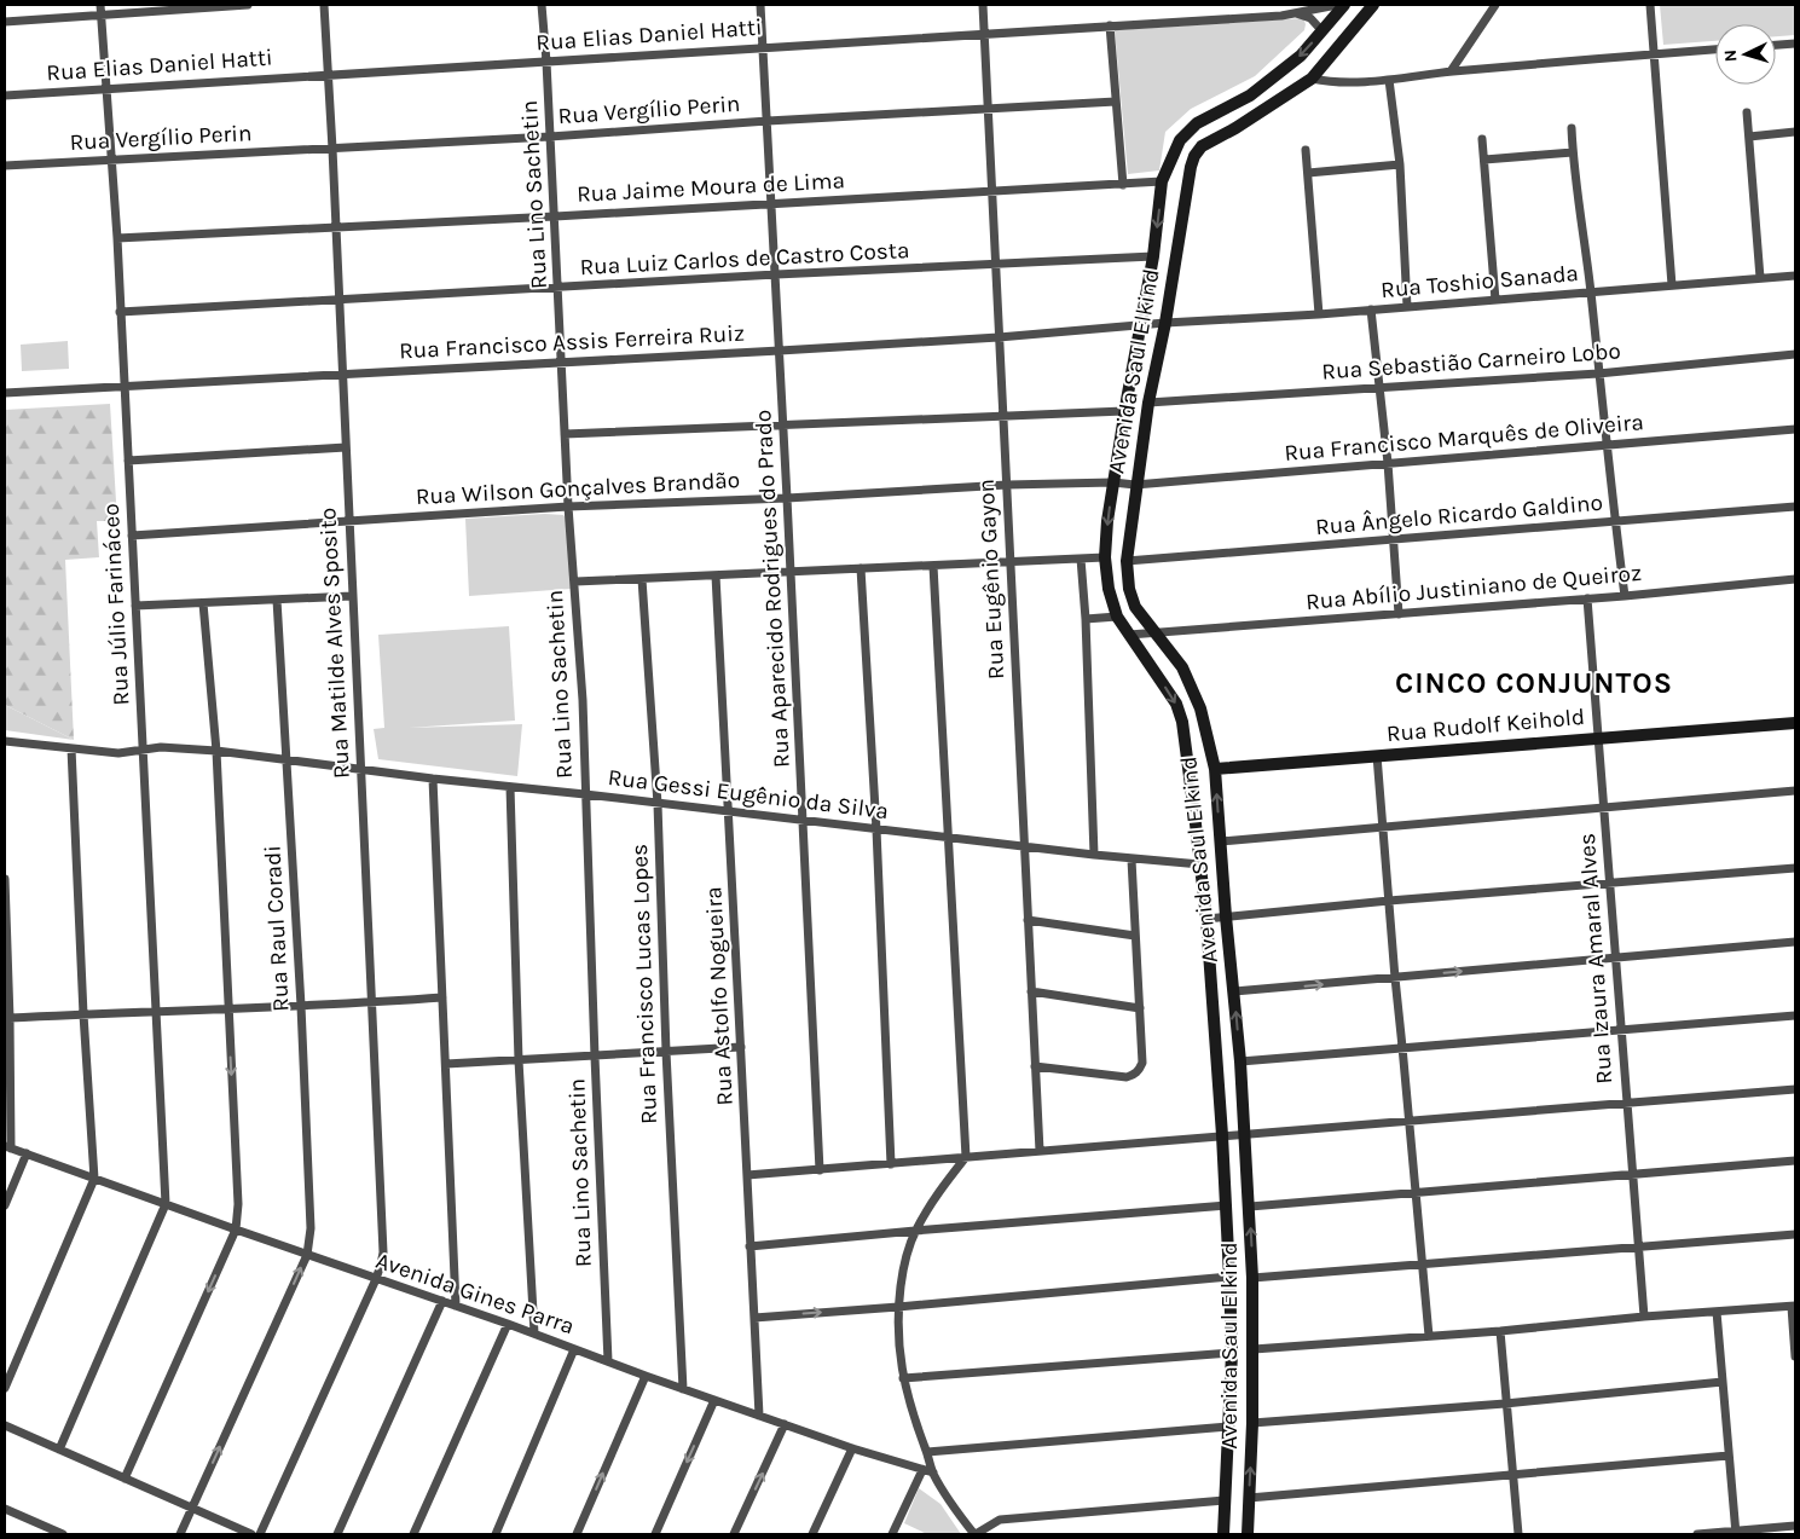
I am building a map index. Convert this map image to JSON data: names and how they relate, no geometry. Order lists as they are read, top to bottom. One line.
{"streets":{"main road":["Avenida Saul Elkind","Rua Rudolf Keihold"],"street":["Rua Elias Daniel Hatti","Rua Vergílio Perin","Rua Jaime Moura de Lima","Rua Lino Sachetin","Rua Luiz Carlos de Castro Costa","Rua Toshio Sanada","Rua Francisco Assis Ferreira Ruiz","Rua Sebastião Carneiro Lobo","Rua Francisco Marquês de Oliveira","Rua Wilson Gonçalves Brandão","Rua Ângelo Ricardo Galdino","Rua Eugênio Gayon","Rua Abílio Justiniano de Queiroz","Rua Aparecido Rodrigues do Prado","Rua Júlio Farináceo","Rua Matilde Alves Sposito","Rua Gessi Eugênio da Silva","Rua Raul Coradi","Rua Izaura Amaral Alves","Rua Francisco Lucas Lopes","Rua Astolfo Nogueira","Avenida Gines Parra"]},"crossings":[["Rua Elias Daniel Hatti","Rua Lino Sachetin"],["Rua Elias Daniel Hatti","Rua Eugênio Gayon"],["Rua Elias Daniel Hatti","Rua Aparecido Rodrigues do Prado"],["Rua Elias Daniel Hatti","Rua Júlio Farináceo"],["Rua Elias Daniel Hatti","Rua Matilde Alves Sposito"],["Rua Vergílio Perin","Rua Lino Sachetin"],["Rua Vergílio Perin","Rua Eugênio Gayon"],["Rua Vergílio Perin","Rua Aparecido Rodrigues do Prado"],["Rua Vergílio Perin","Rua Júlio Farináceo"],["Rua Vergílio Perin","Rua Matilde Alves Sposito"],["Rua Jaime Moura de Lima","Rua Lino Sachetin"],["Rua Jaime Moura de Lima","Avenida Saul Elkind"],["Rua Jaime Moura de Lima","Rua Eugênio Gayon"],["Rua Jaime Moura de Lima","Rua Aparecido Rodrigues do Prado"],["Rua Jaime Moura de Lima","Rua Júlio Farináceo"],["Rua Jaime Moura de Lima","Rua Matilde Alves Sposito"],["Rua Lino Sachetin","Rua Luiz Carlos de Castro Costa"],["Rua Lino Sachetin","Rua Francisco Assis Ferreira Ruiz"],["Rua Lino Sachetin","Rua Wilson Gonçalves Brandão"],["Rua Lino Sachetin","Rua Gessi Eugênio da Silva"],["Rua Lino Sachetin","Avenida Gines Parra"],["Rua Luiz Carlos de Castro Costa","Avenida Saul Elkind"],["Rua Luiz Carlos de Castro Costa","Rua Eugênio Gayon"],["Rua Luiz Carlos de Castro Costa","Rua Aparecido Rodrigues do Prado"],["Rua Luiz Carlos de Castro Costa","Rua Júlio Farináceo"],["Rua Luiz Carlos de Castro Costa","Rua Matilde Alves Sposito"],["Rua Toshio Sanada","Rua Francisco Assis Ferreira Ruiz"],["Rua Toshio Sanada","Avenida Saul Elkind"],["Rua Francisco Assis Ferreira Ruiz","Avenida Saul Elkind"],["Rua Francisco Assis Ferreira Ruiz","Rua Eugênio Gayon"],["Rua Francisco Assis Ferreira Ruiz","Rua Aparecido Rodrigues do Prado"],["Rua Francisco Assis Ferreira Ruiz","Rua Júlio Farináceo"],["Rua Francisco Assis Ferreira Ruiz","Rua Matilde Alves Sposito"],["Rua Sebastião Carneiro Lobo","Avenida Saul Elkind"],["Avenida Saul Elkind","Rua Francisco Marquês de Oliveira"],["Avenida Saul Elkind","Rua Wilson Gonçalves Brandão"],["Avenida Saul Elkind","Rua Ângelo Ricardo Galdino"],["Avenida Saul Elkind","Rua Abílio Justiniano de Queiroz"],["Avenida Saul Elkind","Rua Rudolf Keihold"],["Avenida Saul Elkind","Rua Gessi Eugênio da Silva"],["Rua Francisco Marquês de Oliveira","Rua Wilson Gonçalves Brandão"],["Rua Wilson Gonçalves Brandão","Rua Eugênio Gayon"],["Rua Wilson Gonçalves Brandão","Rua Aparecido Rodrigues do Prado"],["Rua Wilson Gonçalves Brandão","Rua Júlio Farináceo"],["Rua Wilson Gonçalves Brandão","Rua Matilde Alves Sposito"],["Rua Eugênio Gayon","Rua Gessi Eugênio da Silva"],["Rua Abílio Justiniano de Queiroz","Rua Izaura Amaral Alves"],["Rua Aparecido Rodrigues do Prado","Rua Gessi Eugênio da Silva"],["Rua Júlio Farináceo","Rua Gessi Eugênio da Silva"],["Rua Júlio Farináceo","Avenida Gines Parra"],["Rua Matilde Alves Sposito","Rua Gessi Eugênio da Silva"],["Rua Matilde Alves Sposito","Avenida Gines Parra"],["Rua Rudolf Keihold","Rua Izaura Amaral Alves"],["Rua Gessi Eugênio da Silva","Rua Raul Coradi"],["Rua Gessi Eugênio da Silva","Rua Francisco Lucas Lopes"],["Rua Gessi Eugênio da Silva","Rua Astolfo Nogueira"],["Rua Raul Coradi","Avenida Gines Parra"],["Rua Francisco Lucas Lopes","Avenida Gines Parra"],["Rua Astolfo Nogueira","Avenida Gines Parra"]],"districts":["CINCO CONJUNTOS"],"north":"left"}
